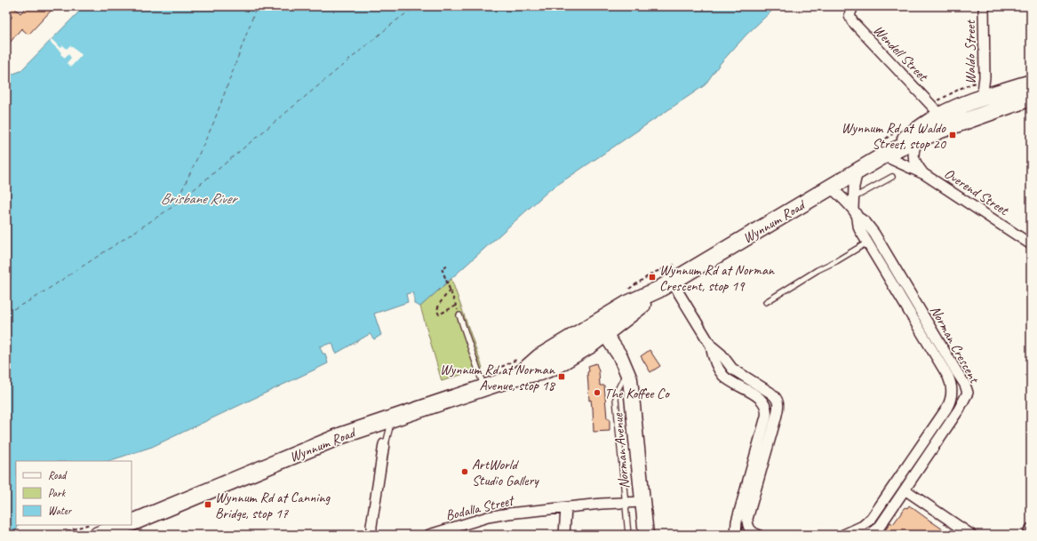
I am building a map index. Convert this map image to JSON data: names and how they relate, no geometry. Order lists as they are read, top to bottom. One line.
{"streets":{"main road":["Wynnum Road"],"street":["Wendell Street","Waldo Street","Overend Street","Norman Crescent","Norman Avenue","Bodalla Street"]},"crossings":[["Wendell Street","Wynnum Road"],["Waldo Street","Wynnum Road"],["Overend Street","Wynnum Road"],["Wynnum Road","Norman Crescent"],["Wynnum Road","Norman Avenue"],["Norman Avenue","Bodalla Street"]],"water":["Brisbane River"],"places":{"transit":["Wynnum Rd at Waldo Street, stop 20","Wynnum Rd at Norman Crescent, stop 19","Wynnum Rd at Norman Avenue, stop 18","Wynnum Rd at Canning Bridge, stop 17"],"other":["The Koffee Co","ArtWorld Studio Gallery"]},"legend":["Road","Park","Water"]}
